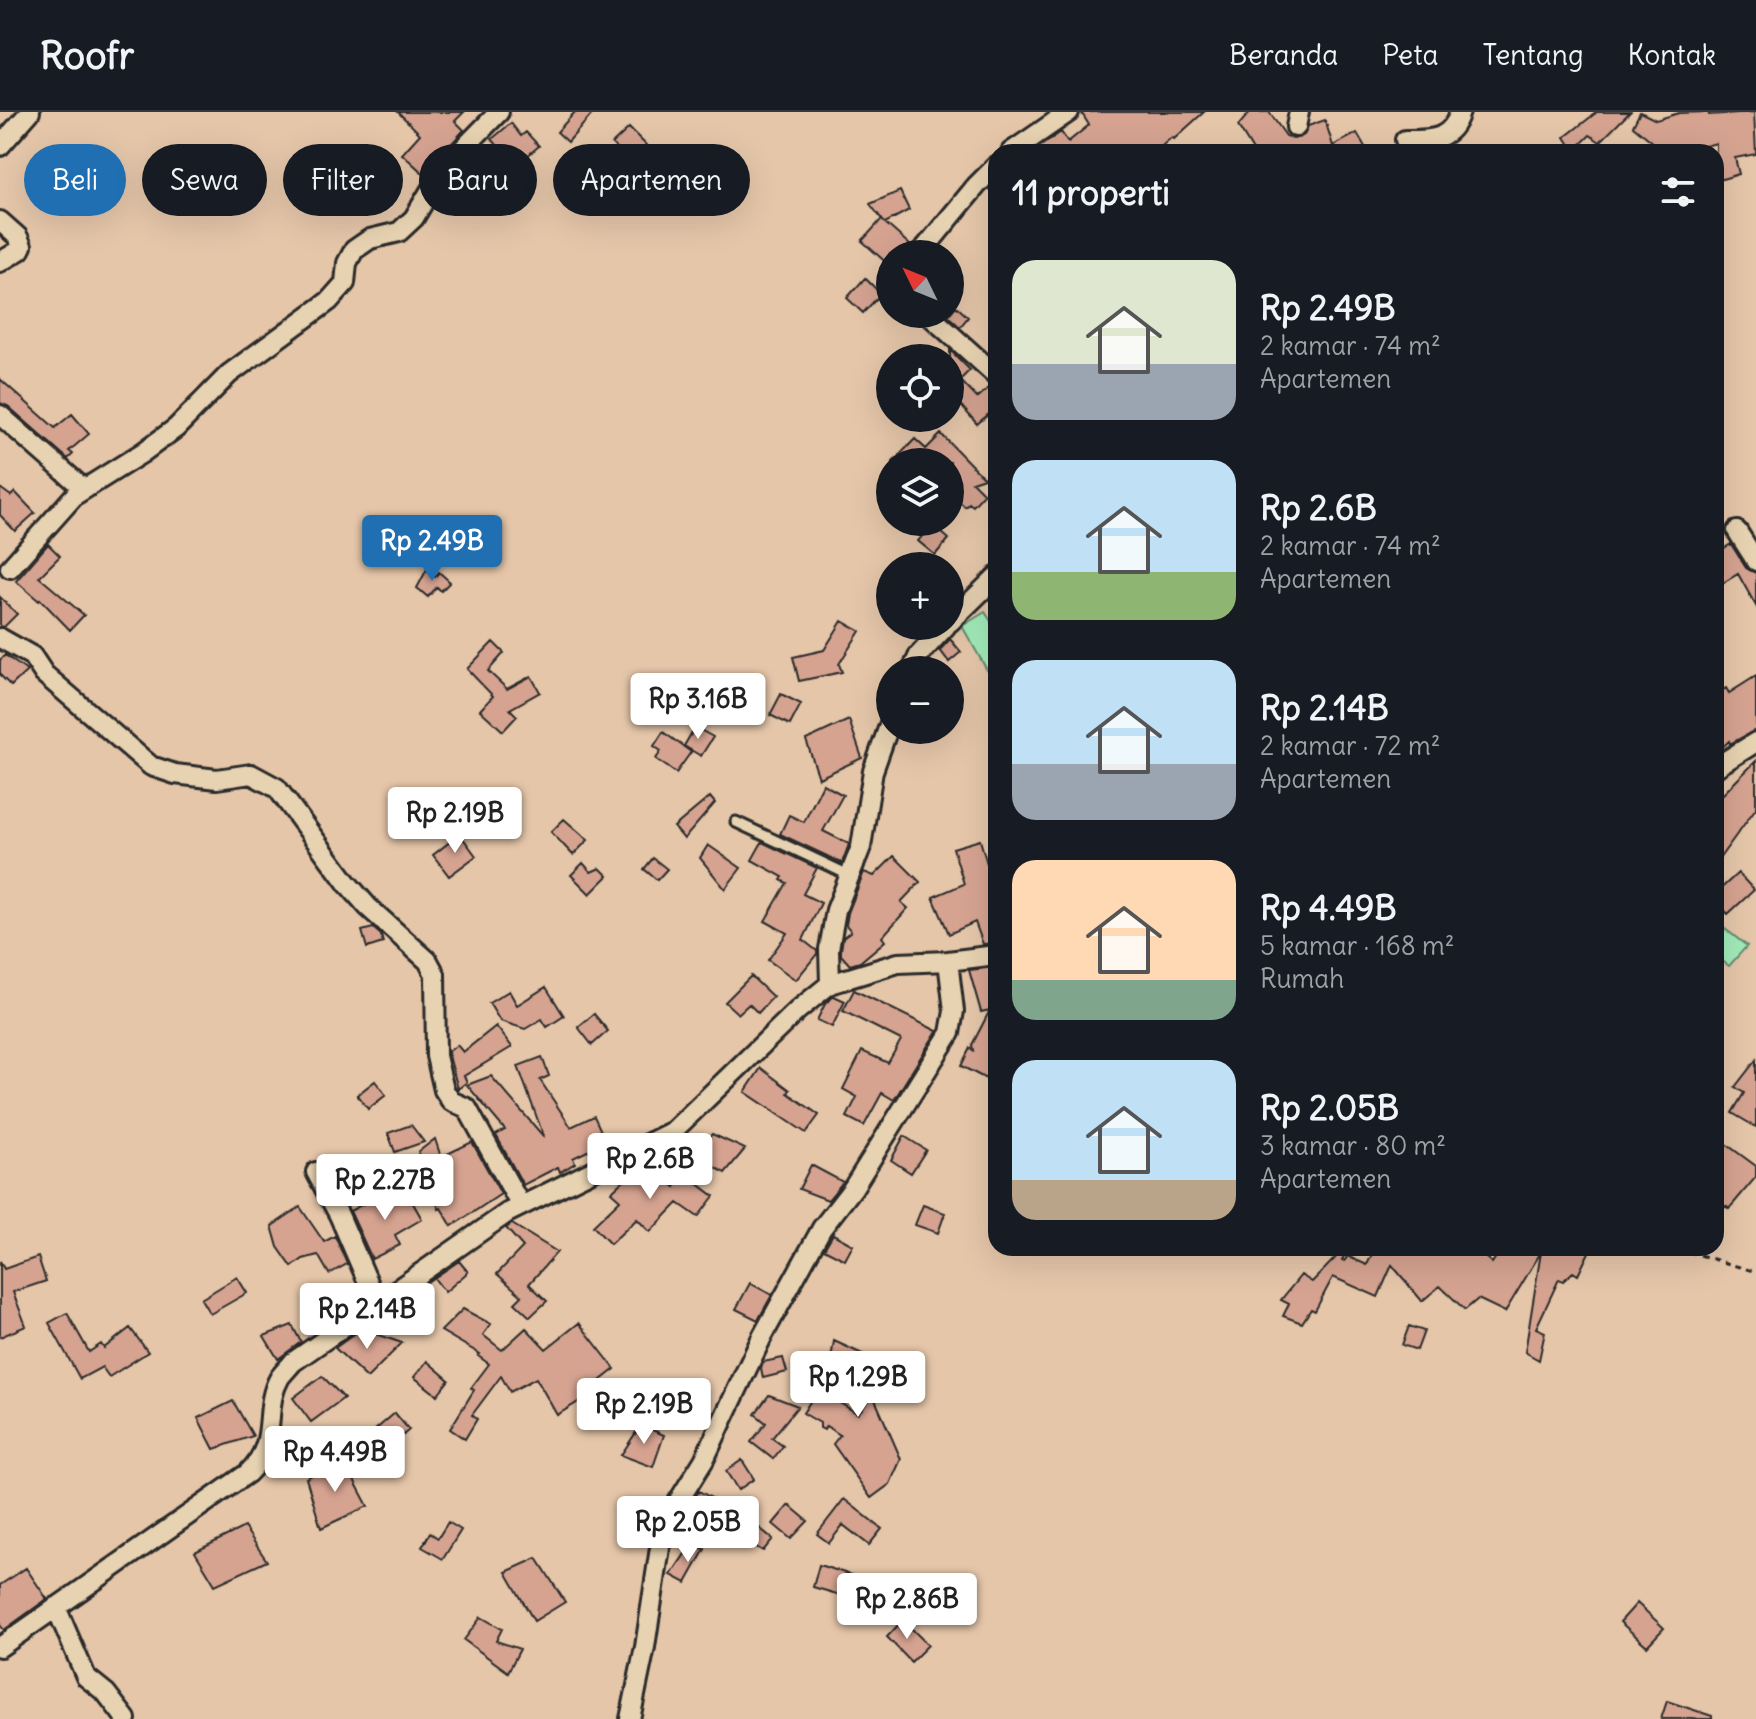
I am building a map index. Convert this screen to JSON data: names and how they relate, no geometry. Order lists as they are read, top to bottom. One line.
{"north":"top left","page":{"header":"Roofr","nav":["Beranda","Peta","Tentang","Kontak"],"chip":["Beli","Sewa","Filter","Baru","Apartemen"],"heading":"11 properti","map_buttons":["+","−"],"list":[{"name":"Rp 2.49B","note":"2 kamar · 74 m² · Apartemen"},{"name":"Rp 2.6B","note":"2 kamar · 74 m² · Apartemen"},{"name":"Rp 2.14B","note":"2 kamar · 72 m² · Apartemen"},{"name":"Rp 4.49B","note":"5 kamar · 168 m² · Rumah"},{"name":"Rp 2.05B","note":"3 kamar · 80 m² · Apartemen"}],"price":["Rp 2.49B","Rp 3.16B","Rp 2.19B","Rp 2.6B","Rp 2.27B","Rp 2.14B","Rp 1.29B","Rp 2.19B","Rp 4.49B","Rp 2.05B","Rp 2.86B"]}}
